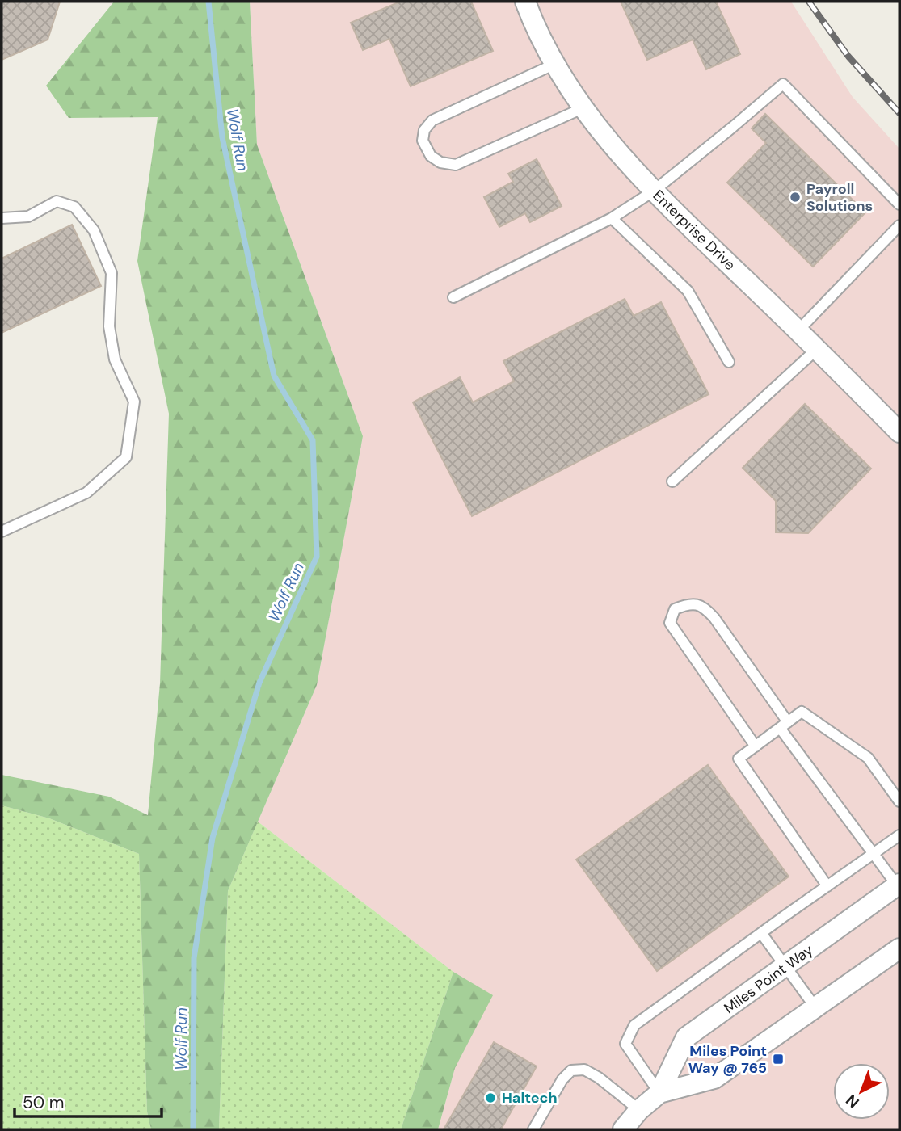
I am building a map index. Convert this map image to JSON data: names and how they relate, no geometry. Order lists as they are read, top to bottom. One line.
{"streets":{"street":["Enterprise Drive","Miles Point Way"]},"water":["Wolf Run"],"places":{"other":["Payroll Solutions","Haltech"],"transit":["Miles Point Way @ 765"]},"scale_bar":"50 m","north":"bottom left"}
